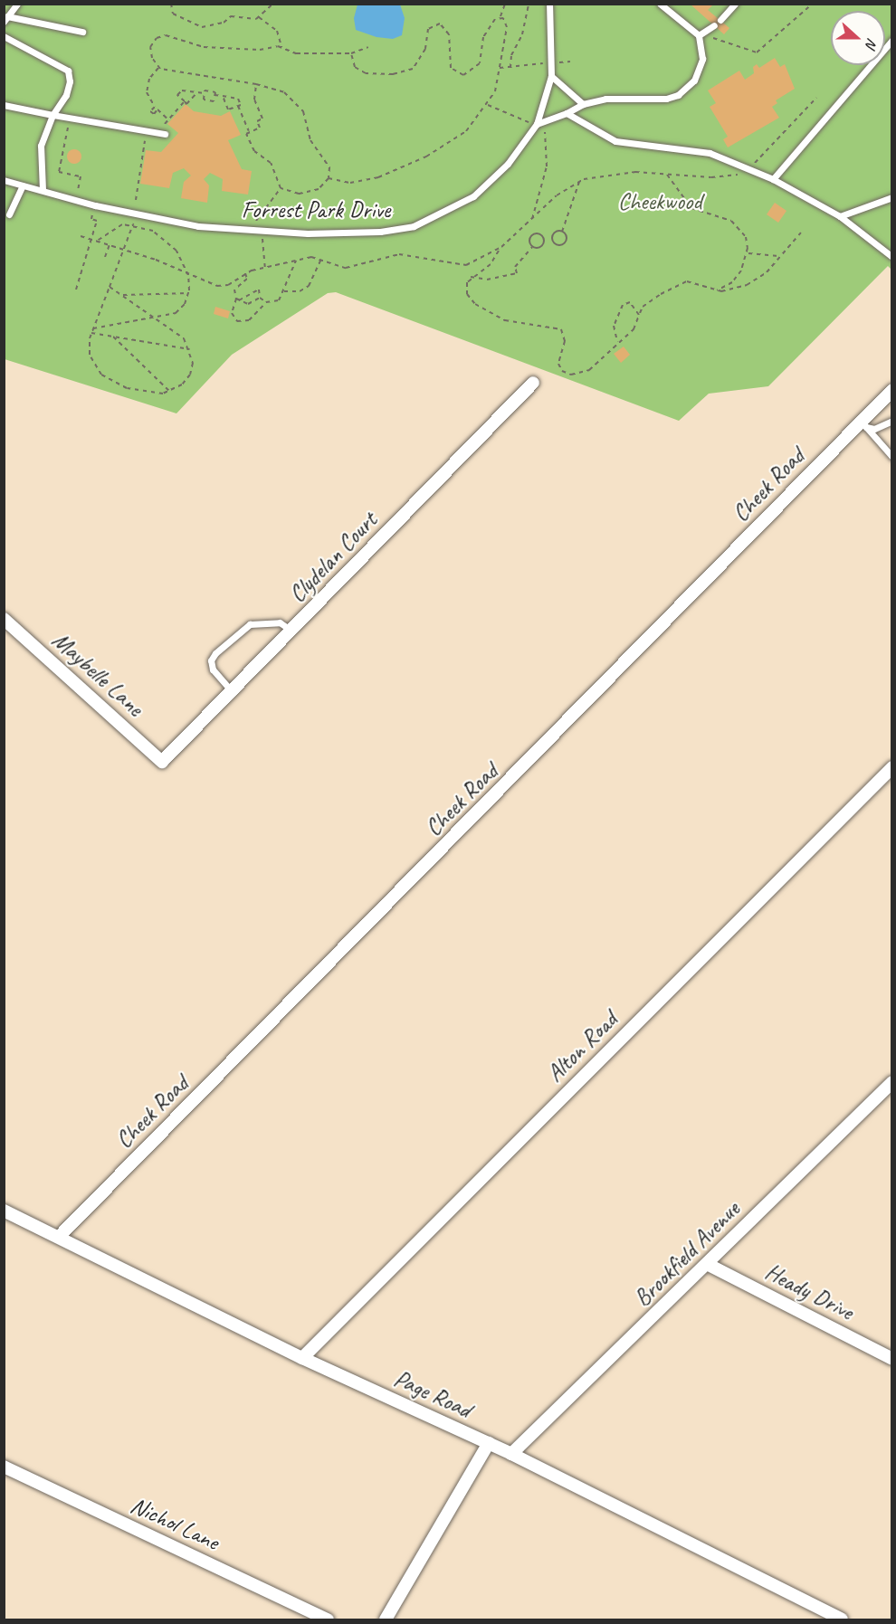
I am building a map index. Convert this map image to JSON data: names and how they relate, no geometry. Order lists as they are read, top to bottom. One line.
{"streets":{"street":["Cheek Road","Clydelan Court","Maybelle Lane","Alton Road","Brookfield Avenue","Heady Drive","Page Road","Nichol Lane"],"lane":["Forrest Park Drive"]},"crossings":[["Cheek Road","Page Road"],["Clydelan Court","Maybelle Lane"],["Alton Road","Page Road"],["Brookfield Avenue","Heady Drive"],["Brookfield Avenue","Page Road"]],"parks":["Cheekwood"],"north":"right"}
